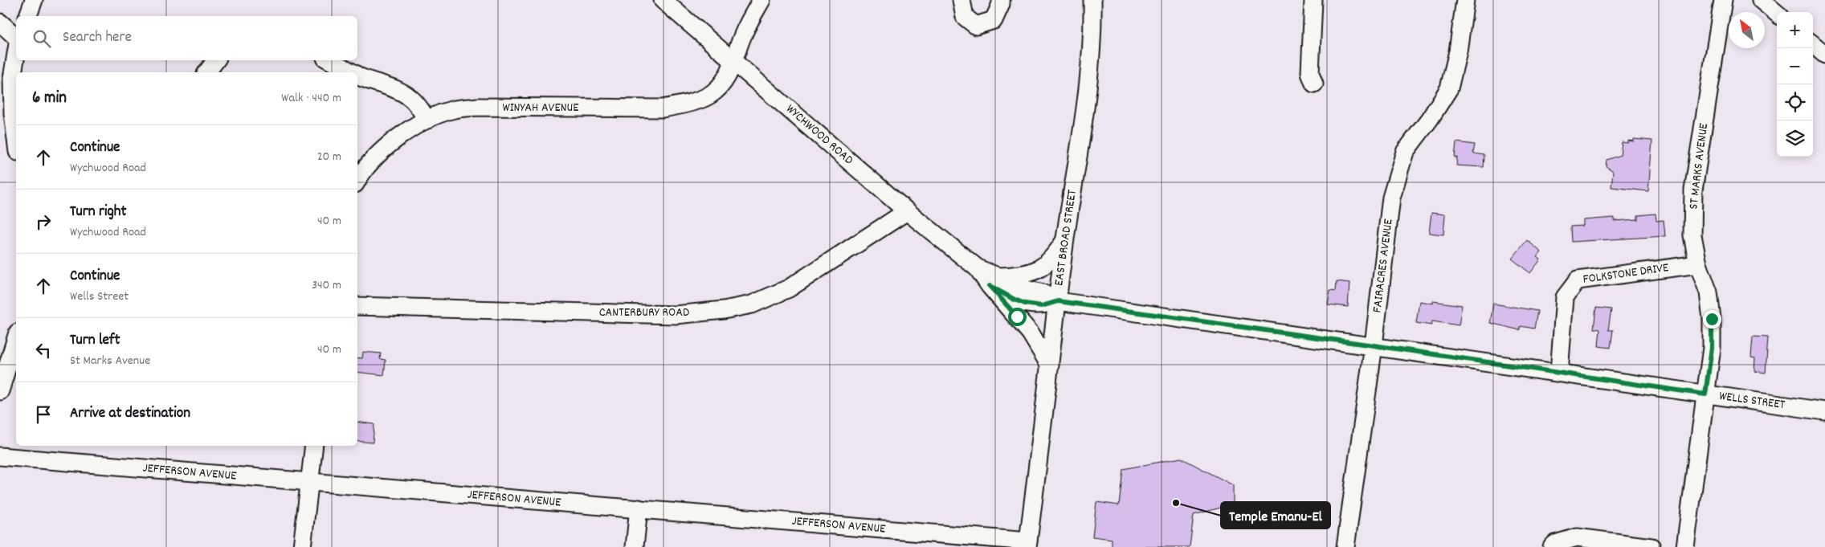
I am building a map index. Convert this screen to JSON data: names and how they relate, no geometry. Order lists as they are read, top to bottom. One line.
{"streets":{"street":["WINYAH AVENUE","WYCHWOOD ROAD","ST MARKS AVENUE","EAST BROAD STREET","FAIRACRES AVENUE","FOLKSTONE DRIVE","CANTERBURY ROAD","WELLS STREET","JEFFERSON AVENUE"]},"crossings":[["WINYAH AVENUE","WYCHWOOD ROAD"],["WYCHWOOD ROAD","EAST BROAD STREET"],["WYCHWOOD ROAD","CANTERBURY ROAD"],["WYCHWOOD ROAD","WELLS STREET"],["ST MARKS AVENUE","FOLKSTONE DRIVE"],["ST MARKS AVENUE","WELLS STREET"],["EAST BROAD STREET","WELLS STREET"],["EAST BROAD STREET","JEFFERSON AVENUE"],["FAIRACRES AVENUE","WELLS STREET"],["FOLKSTONE DRIVE","WELLS STREET"]],"places":["Temple Emanu-El"],"north":"top left","page":{"map_buttons":["+","−"],"search":"Search here","heading":["6 min","Walk · 440 m"],"list":[["Continue","Wychwood Road","20 m"],["Turn right","Wychwood Road","40 m"],["Continue","Wells Street","340 m"],["Turn left","St Marks Avenue","40 m"],"Arrive at destination"]}}
